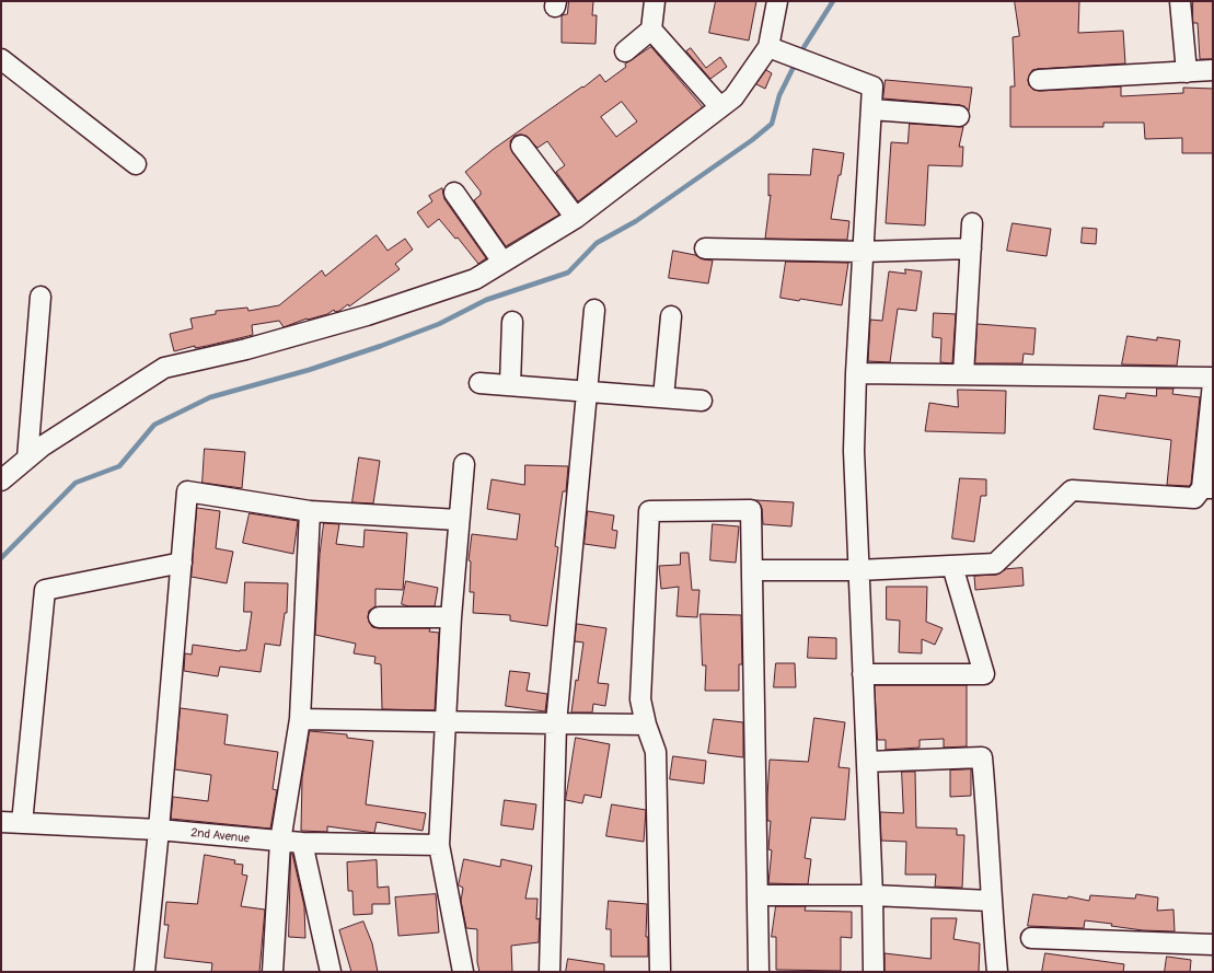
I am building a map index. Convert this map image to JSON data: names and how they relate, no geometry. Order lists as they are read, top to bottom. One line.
{"streets":{"street":["2nd Avenue"]}}
